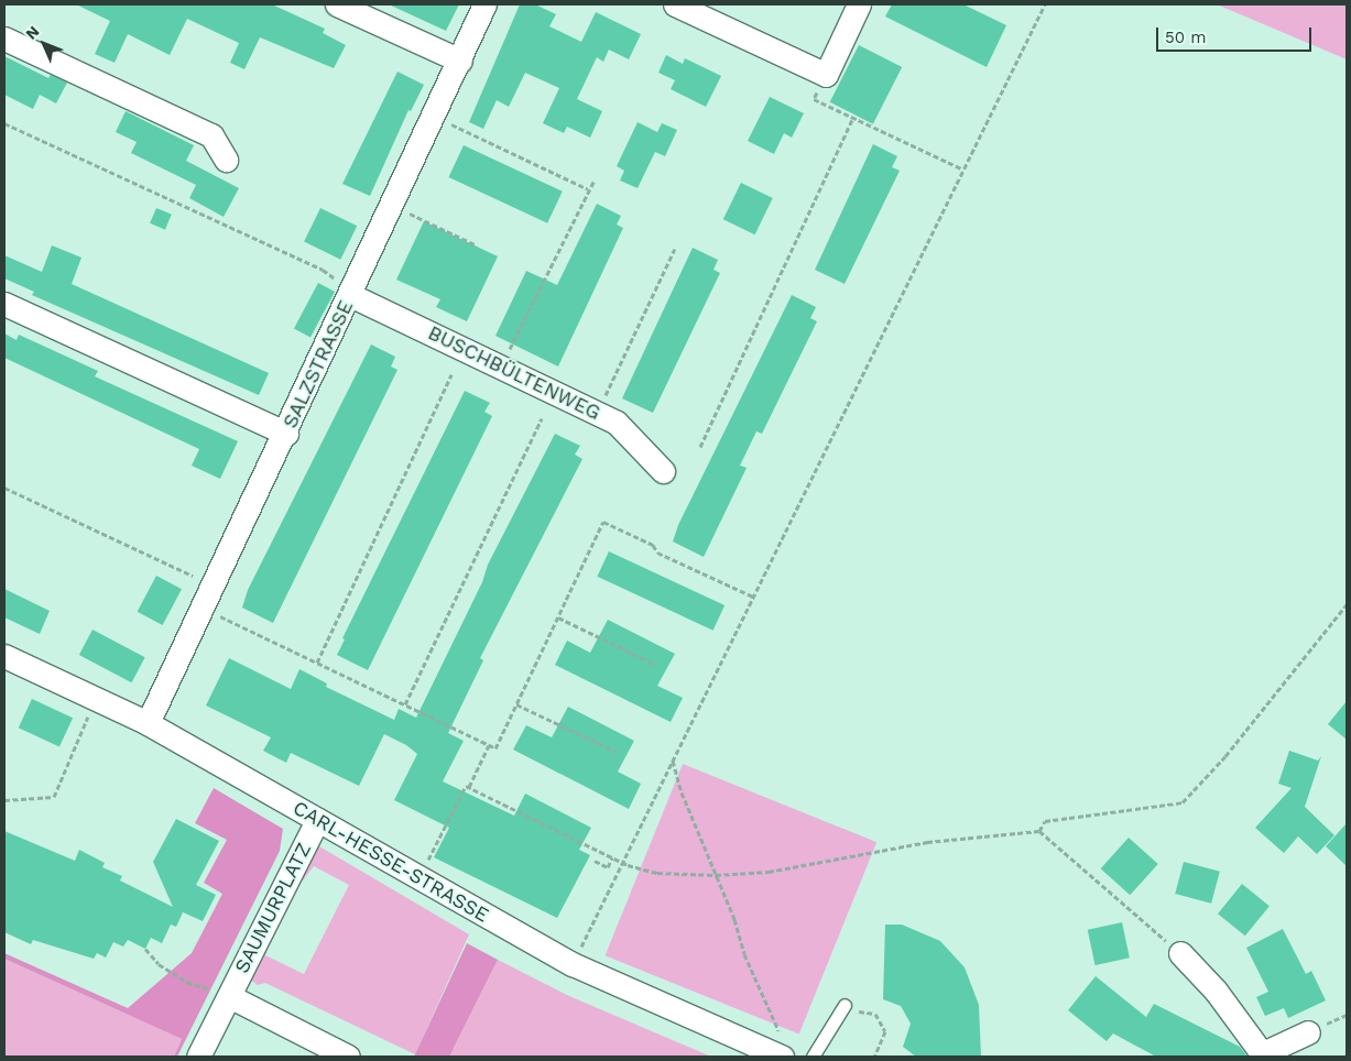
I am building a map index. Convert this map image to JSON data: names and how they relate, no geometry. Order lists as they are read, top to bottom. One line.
{"streets":{"street":["SALZSTRASSE","BUSCHBÜLTENWEG","CARL-HESSE-STRASSE","SAUMURPLATZ"]},"crossings":[["SALZSTRASSE","BUSCHBÜLTENWEG"],["SALZSTRASSE","CARL-HESSE-STRASSE"],["CARL-HESSE-STRASSE","SAUMURPLATZ"]],"scale_bar":"50 m","north":"top left"}
